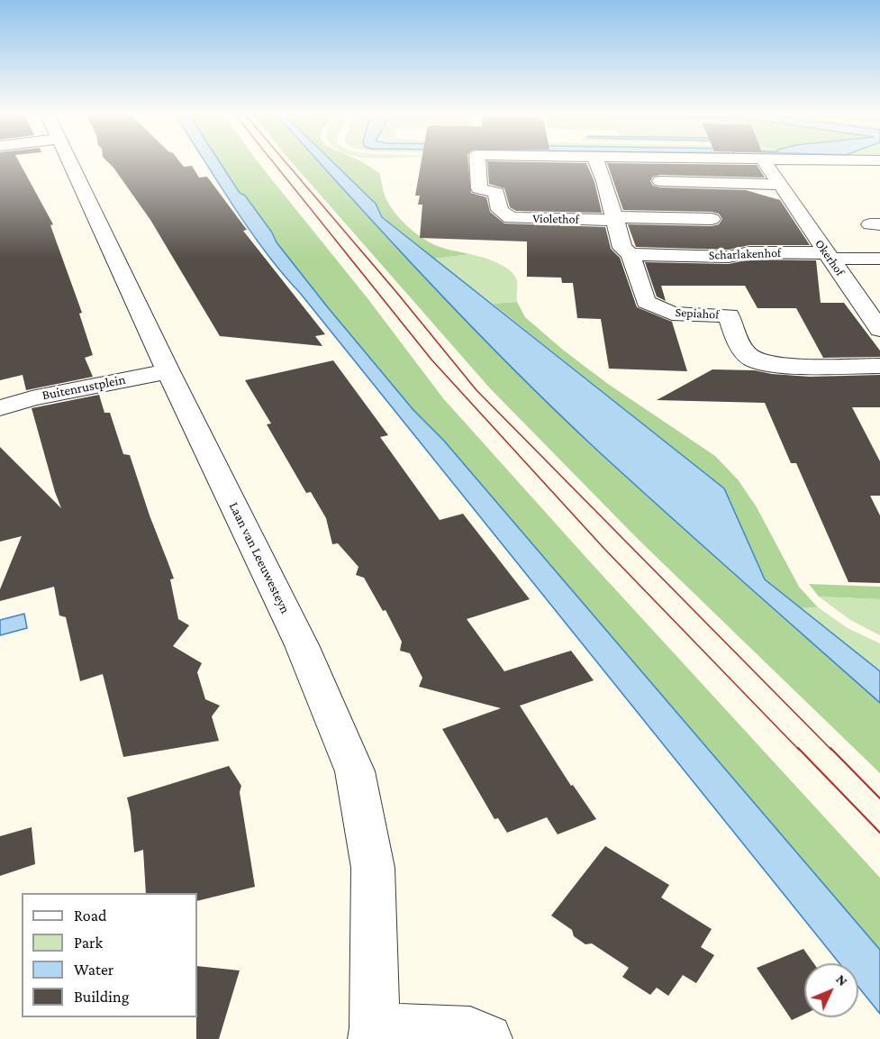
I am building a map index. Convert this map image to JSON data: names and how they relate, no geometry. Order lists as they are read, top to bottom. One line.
{"streets":{"street":["Violethof","Scharlakenhof","Okerhof","Sepiahof","Buitenrustplein","Laan van Leeuwesteyn"]},"crossings":[["Violethof","Sepiahof"],["Scharlakenhof","Okerhof"],["Scharlakenhof","Sepiahof"],["Buitenrustplein","Laan van Leeuwesteyn"]],"legend":["Road","Park","Water","Building"],"north":"top right"}
